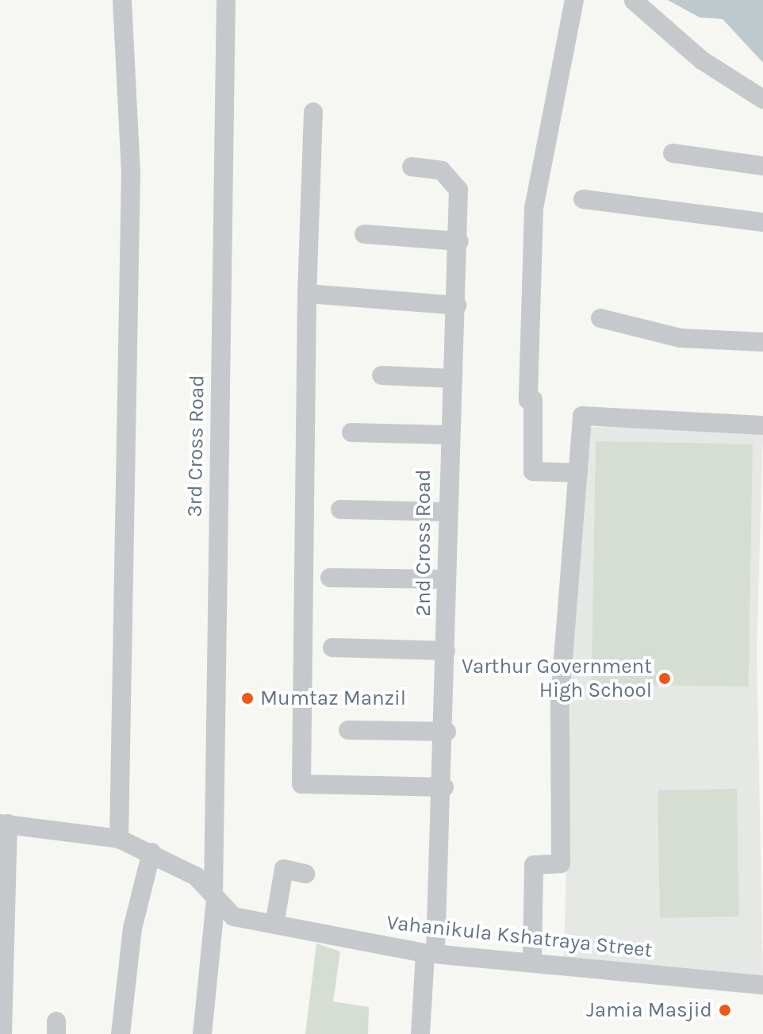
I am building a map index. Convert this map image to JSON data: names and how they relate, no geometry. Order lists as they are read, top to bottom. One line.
{"streets":{"street":["3rd Cross Road","2nd Cross Road","Vahanikula Kshatraya Street"]},"crossings":[["3rd Cross Road","Vahanikula Kshatraya Street"],["2nd Cross Road","Vahanikula Kshatraya Street"]],"places":["Varthur Government High School","Mumtaz Manzil","Jamia Masjid"]}
